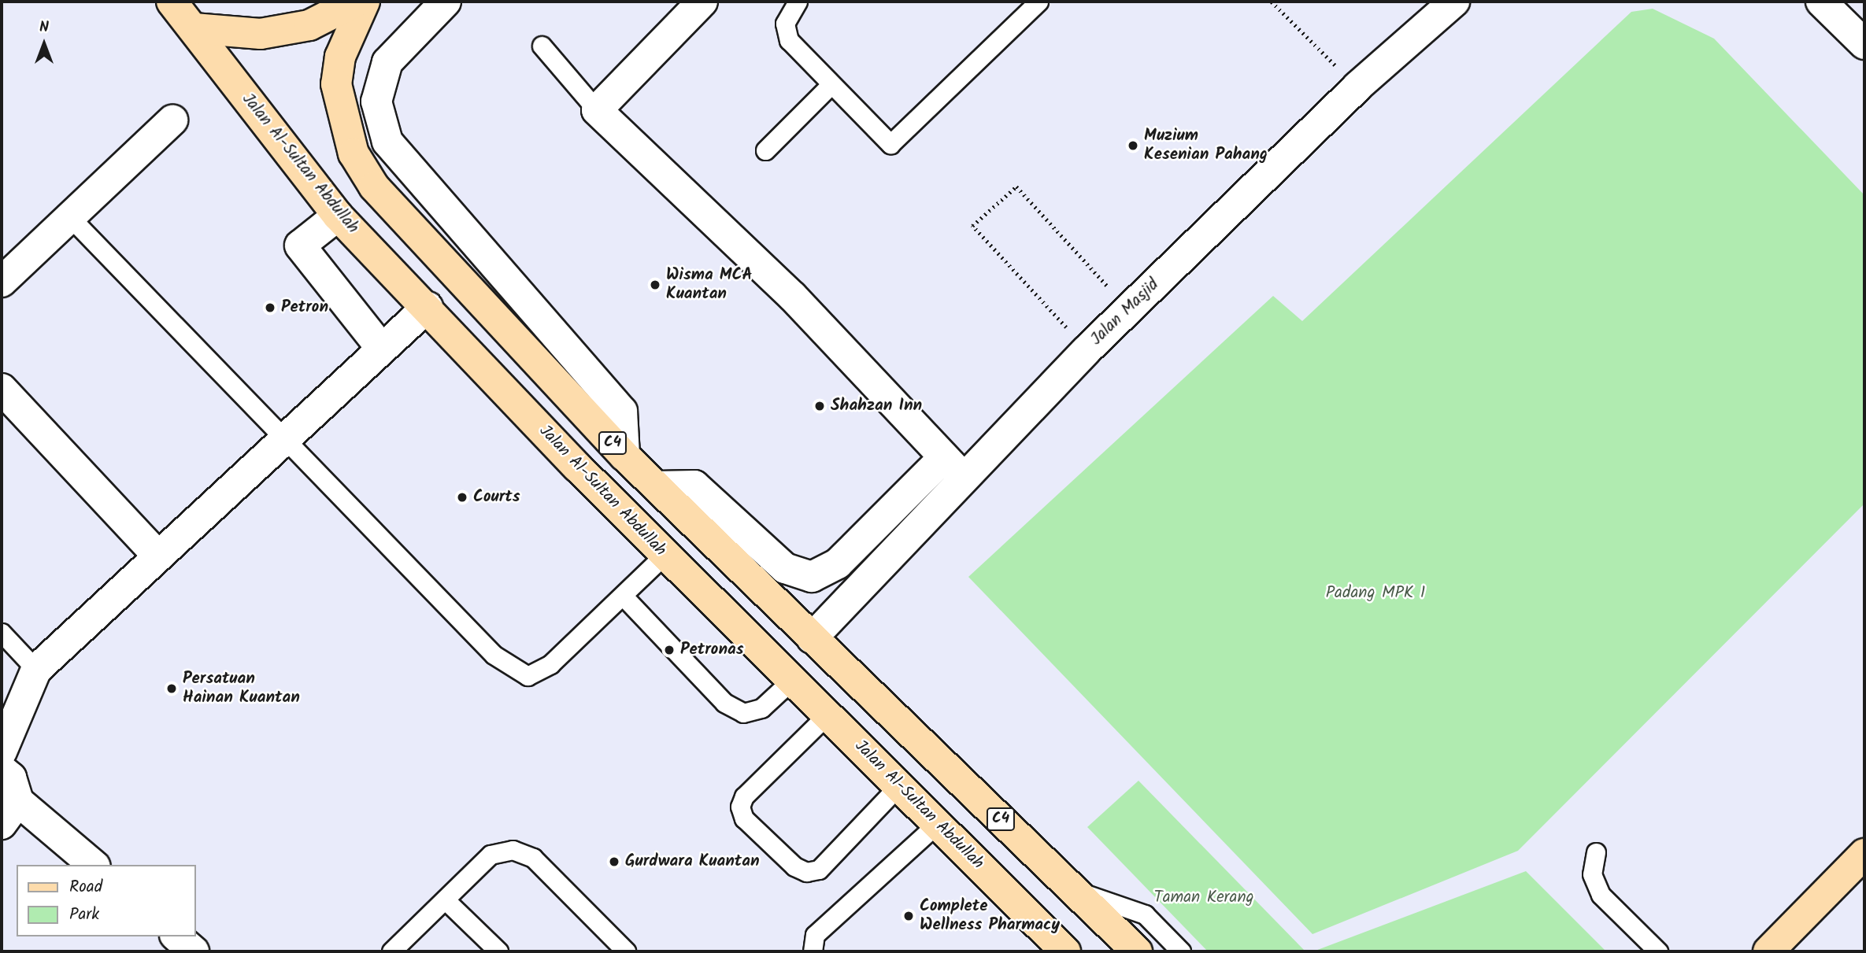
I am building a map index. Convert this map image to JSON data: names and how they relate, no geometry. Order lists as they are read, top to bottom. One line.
{"streets":{"main road":["Jalan Al-Sultan Abdullah","C4"],"street":["Jalan Masjid"]},"crossings":[["Jalan Masjid","C4"]],"parks":["Padang MPK 1","Taman Kerang"],"places":["Muzium Kesenian Pahang","Wisma MCA Kuantan","Petron","Shahzan Inn","Courts","Petronas","Persatuan Hainan Kuantan","Gurdwara Kuantan","Complete Wellness Pharmacy"],"legend":["Road","Park"],"north":"top"}
